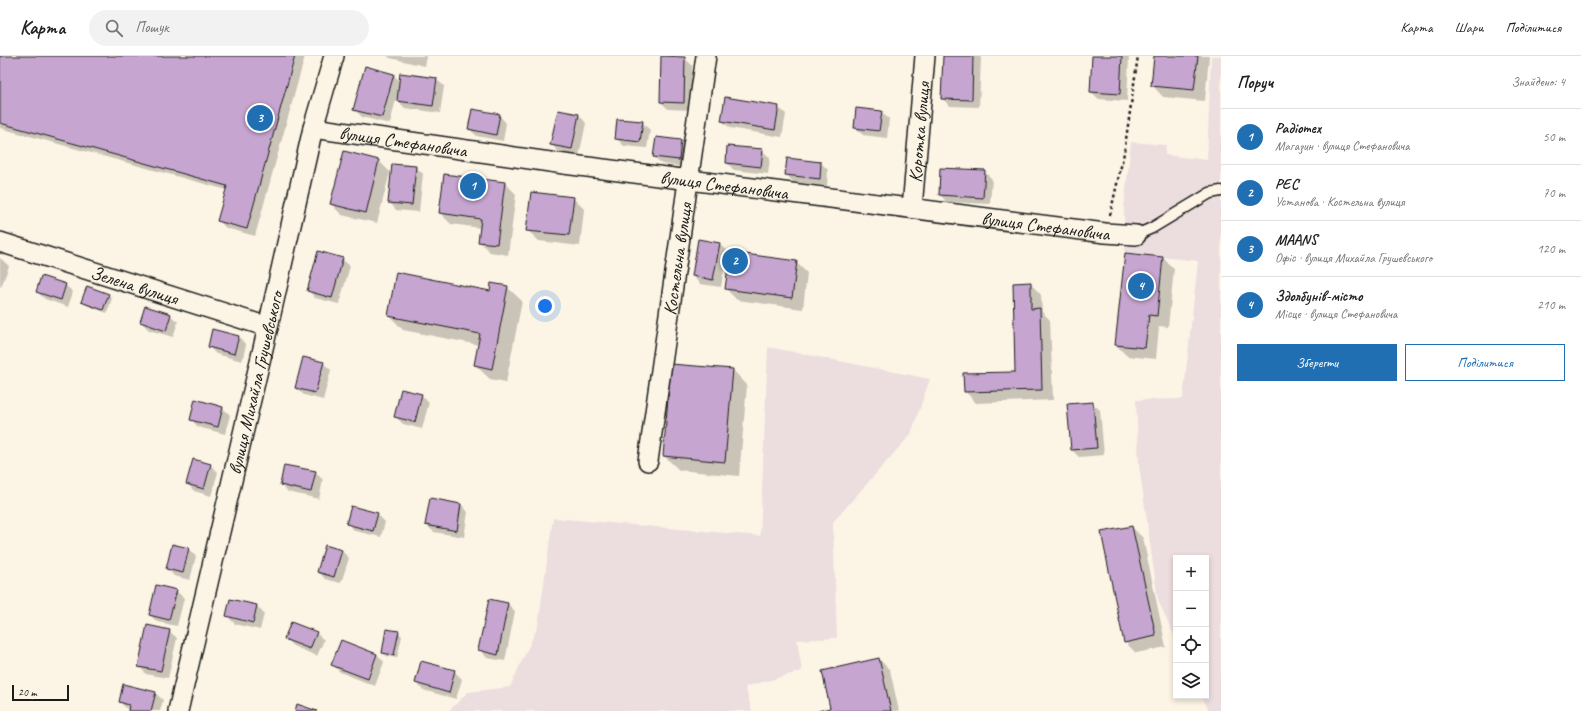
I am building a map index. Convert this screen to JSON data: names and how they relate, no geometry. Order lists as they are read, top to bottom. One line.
{"streets":{"street":["Коротка вулиця","вулиця Стефановича","Костельна вулиця","Зелена вулиця","вулиця Михайла Грушевського"]},"crossings":[["Коротка вулиця","вулиця Стефановича"],["вулиця Стефановича","Костельна вулиця"],["вулиця Стефановича","вулиця Михайла Грушевського"],["Зелена вулиця","вулиця Михайла Грушевського"]],"scale_bar":"20 m","page":{"header":"Карта","search":"Пошук","nav":["Карта","Шари","Поділитися"],"heading":["Поруч","Знайдено: 4"],"pins":["3","1","2","4"],"list":[{"mark":"1","name":"Радiотех","note":"Магазин · вулиця Стефановича","value":"50 m"},{"mark":"2","name":"РЕС","note":"Установа · Костельна вулиця","value":"70 m"},{"mark":"3","name":"MAANS","note":"Офіс · вулиця Михайла Грушевського","value":"120 m"},{"mark":"4","name":"Здолбунів-місто","note":"Місце · вулиця Стефановича","value":"210 m"}],"buttons":["Зберегти","Поділитися"],"map_buttons":["+","−"],"scale":"20 m"}}
